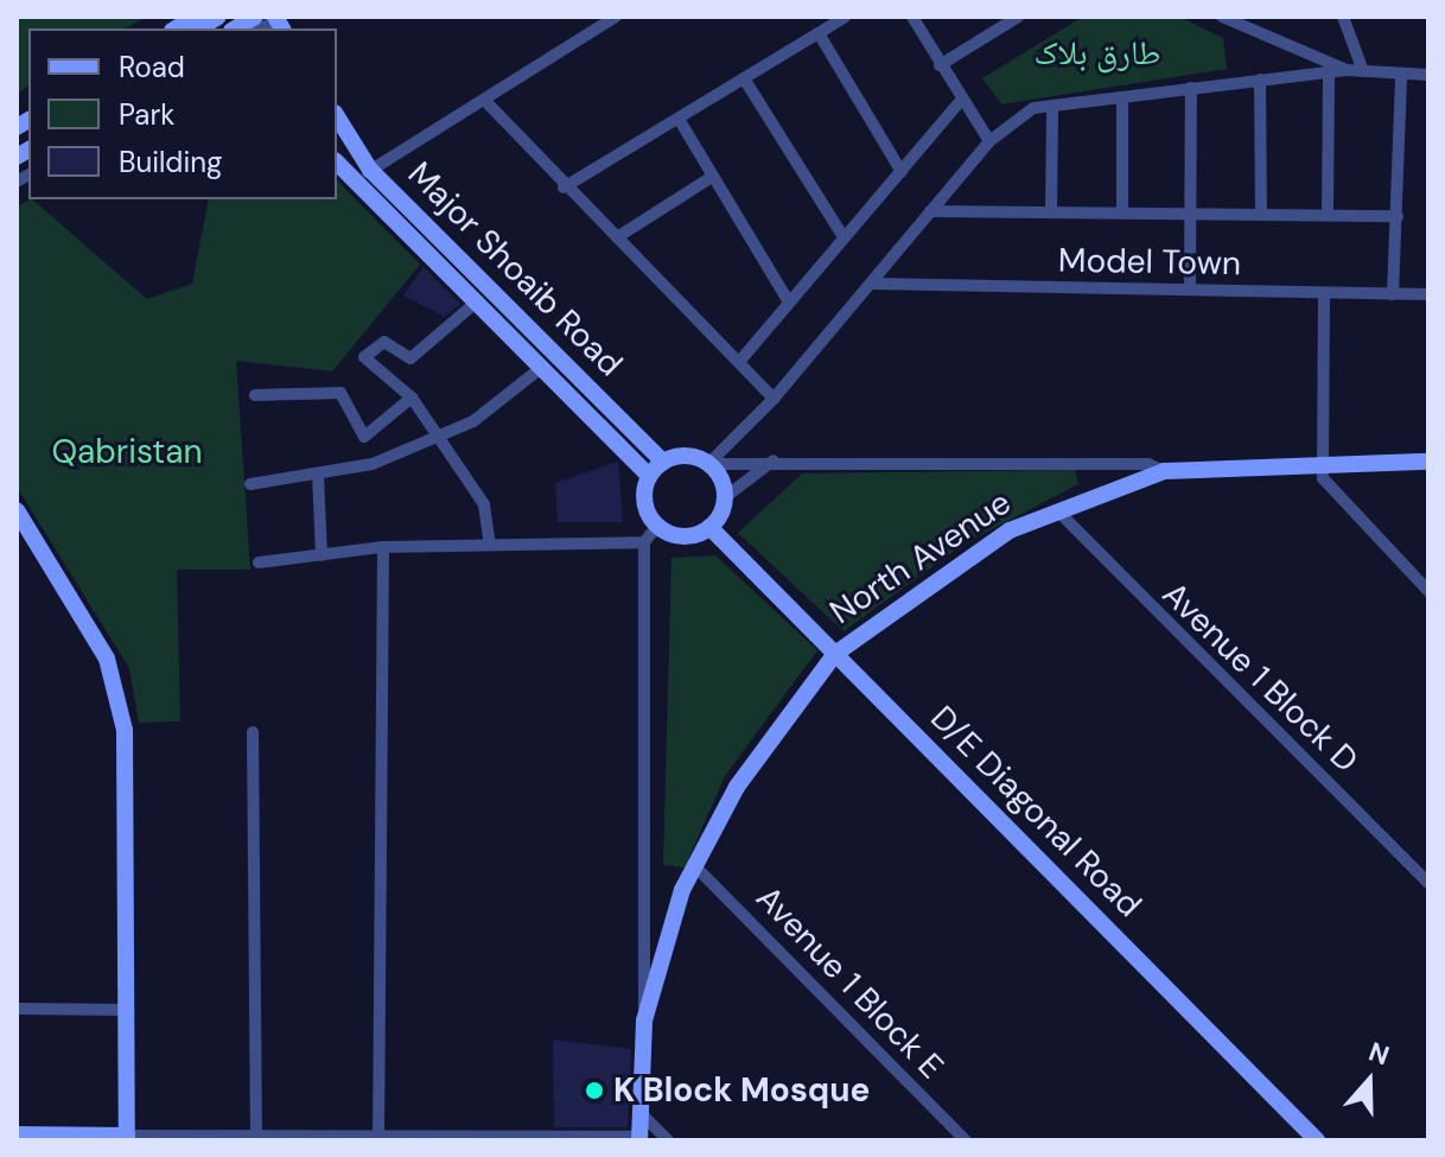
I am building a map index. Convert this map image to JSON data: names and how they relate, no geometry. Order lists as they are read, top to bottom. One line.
{"streets":{"street":["Model Town","Major Shoaib Road","North Avenue","Avenue 1 Block D","D/E Diagonal Road","Avenue 1 Block E"]},"crossings":[["Major Shoaib Road","D/E Diagonal Road"],["North Avenue","Avenue 1 Block D"],["North Avenue","D/E Diagonal Road"],["North Avenue","Avenue 1 Block E"]],"parks":["طارق بلاک","Qabristan"],"places":["K Block Mosque"],"legend":["Road","Park","Building"],"north":"top"}
